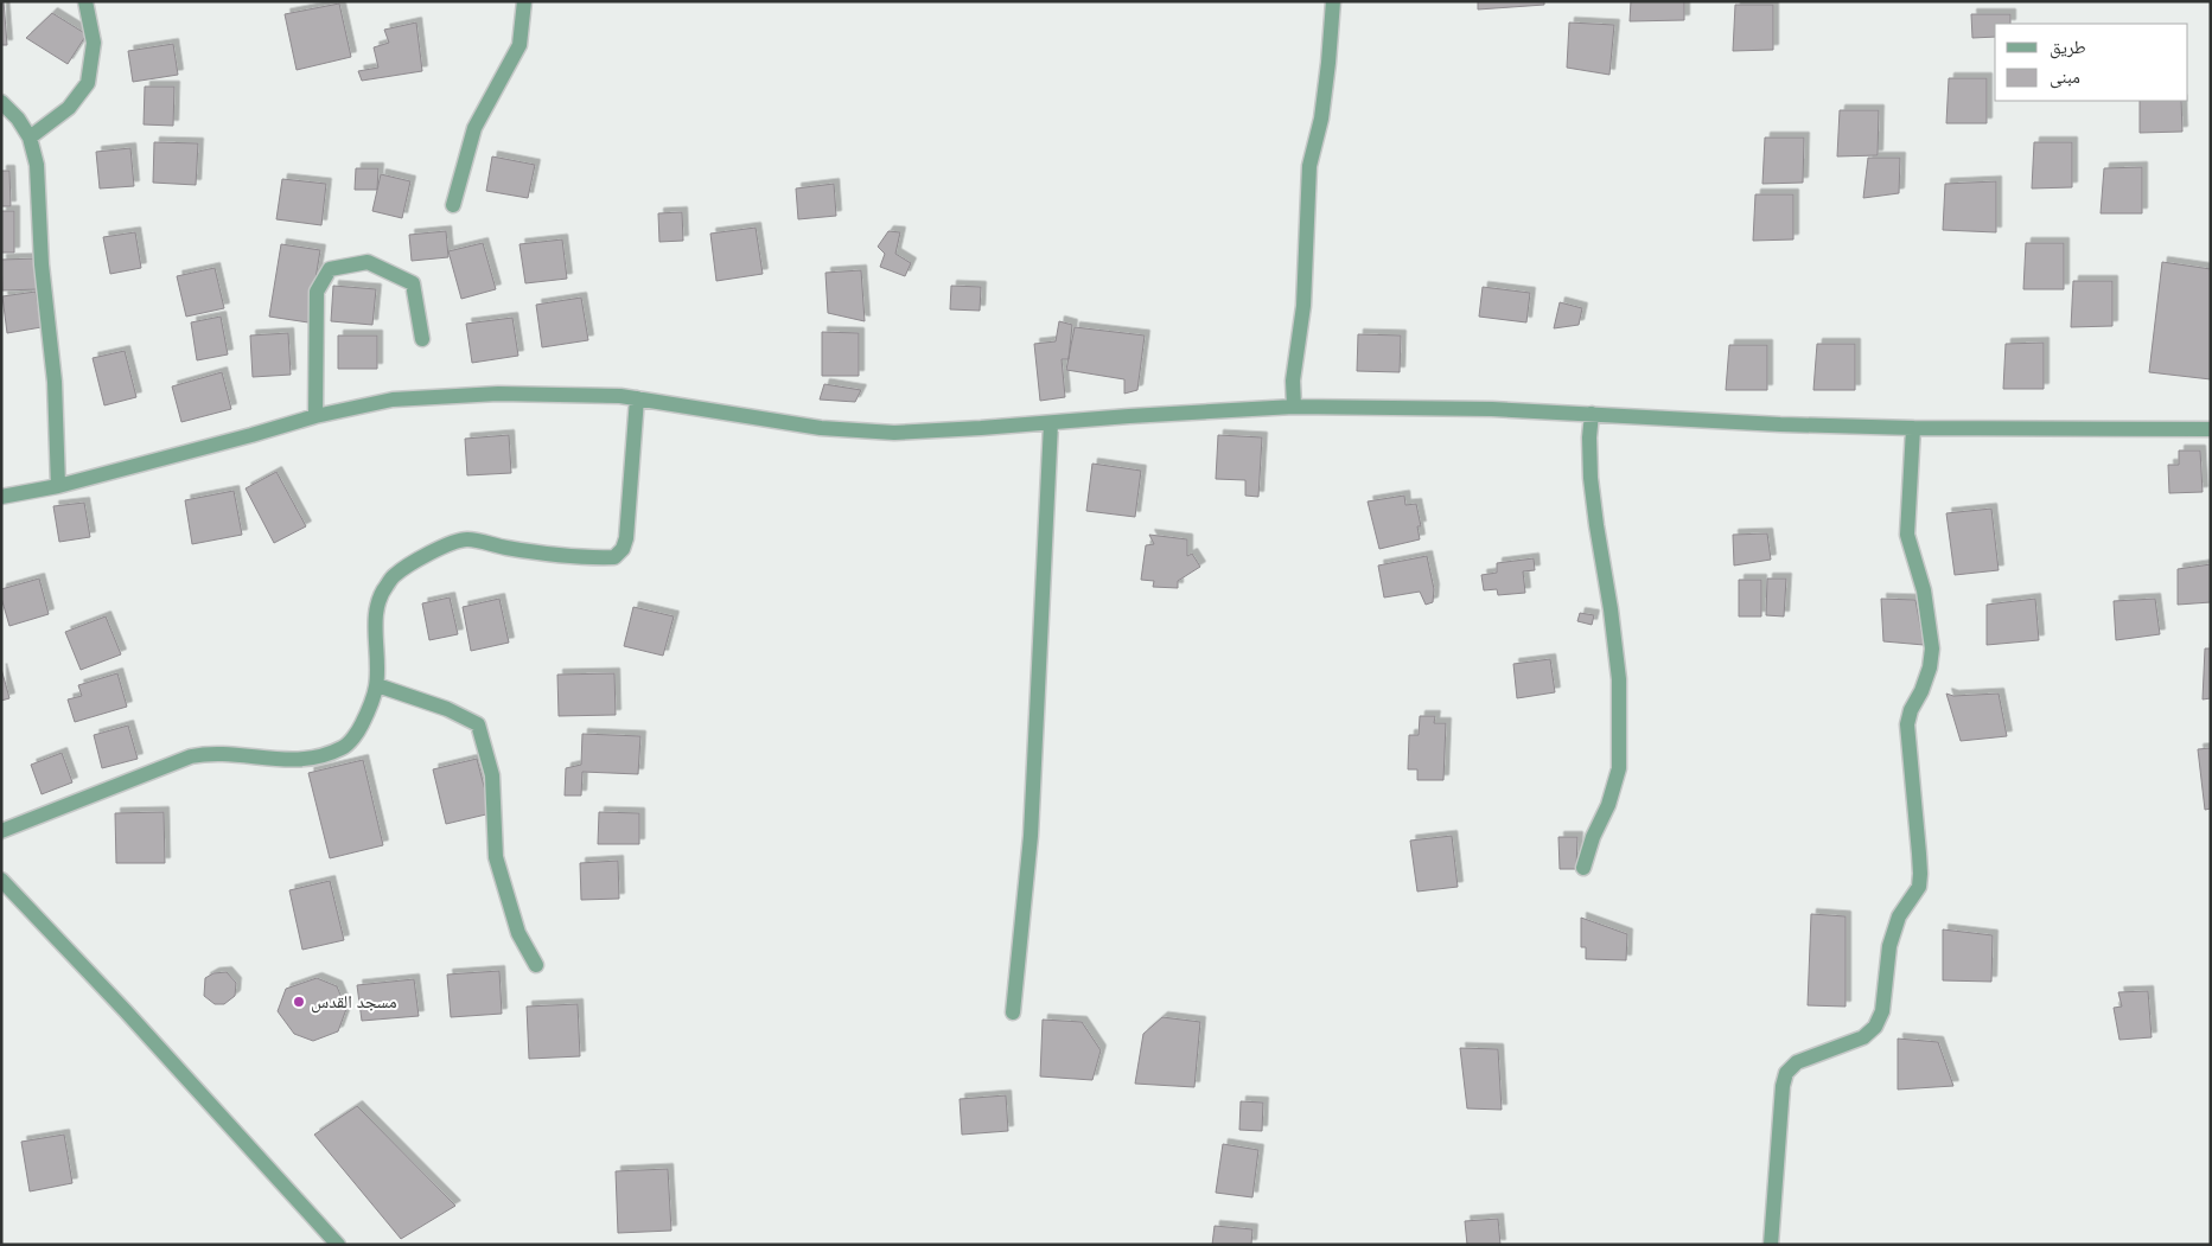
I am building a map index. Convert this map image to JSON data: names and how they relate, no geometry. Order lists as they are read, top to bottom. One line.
{"places":["مسجد القدس"],"legend":["طريق","مبنى"]}
